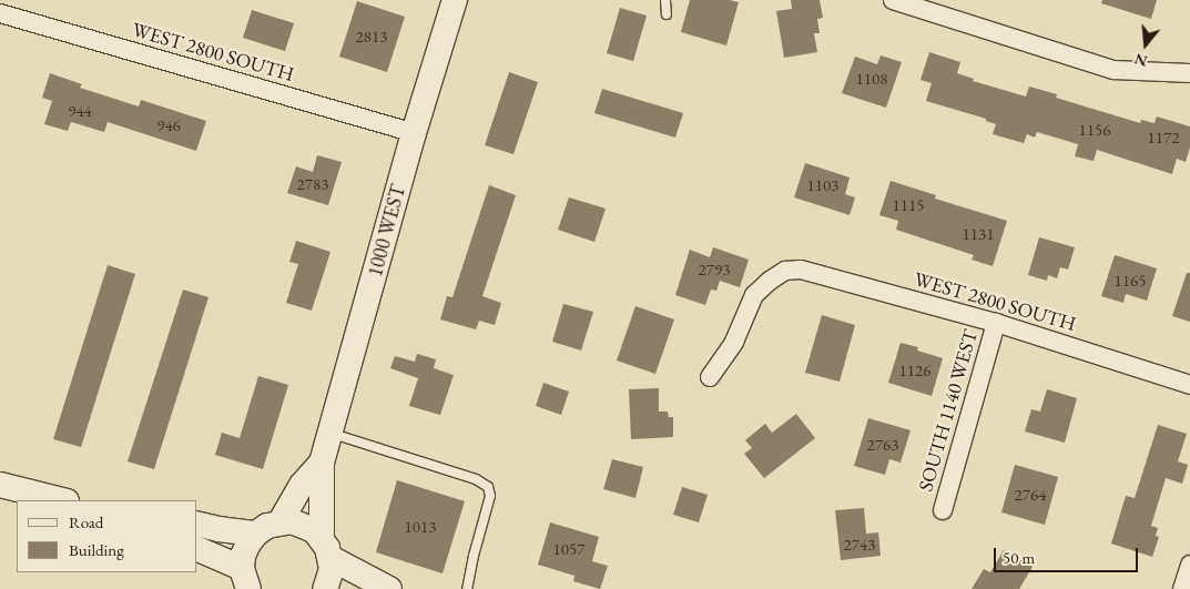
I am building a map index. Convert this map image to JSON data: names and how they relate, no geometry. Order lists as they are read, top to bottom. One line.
{"streets":{"main road":["1000 WEST"],"street":["WEST 2800 SOUTH","SOUTH 1140 WEST"]},"crossings":[["WEST 2800 SOUTH","1000 WEST"],["WEST 2800 SOUTH","SOUTH 1140 WEST"]],"house_numbers":["2813","1108","944","946","1156","1172","2783","1103","1115","1131","2793","1165","1126","2763","2764","1013","2743","1057"],"legend":["Road","Building"],"scale_bar":"50 m","north":"bottom"}
